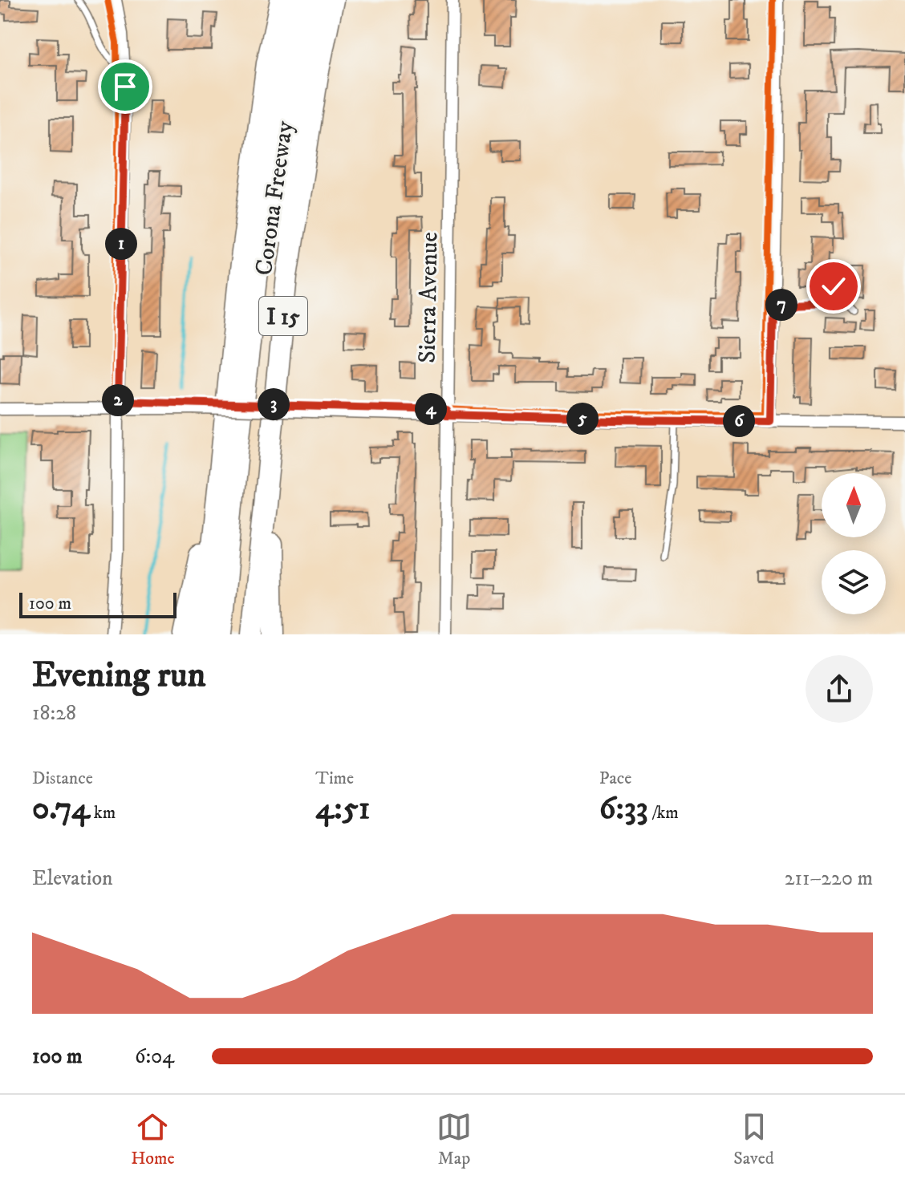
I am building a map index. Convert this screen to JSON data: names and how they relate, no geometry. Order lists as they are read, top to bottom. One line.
{"streets":{"highway":["Corona Freeway","I 15"],"street":["Sierra Avenue"]},"scale_bar":"100 m","north":"top","page":{"pins":["1","7","2","3","4","5","6"],"scale":"100 m","heading":["Evening run","18:28"],"stats":[["Distance","0.74 km"],["Time","4:51"],["Pace","6:33 /km"]],"chart":["Elevation","211–220 m"],"list":[{"name":"100 m","note":"6:04"}],"tabs":["Home","Map","Saved"]}}
